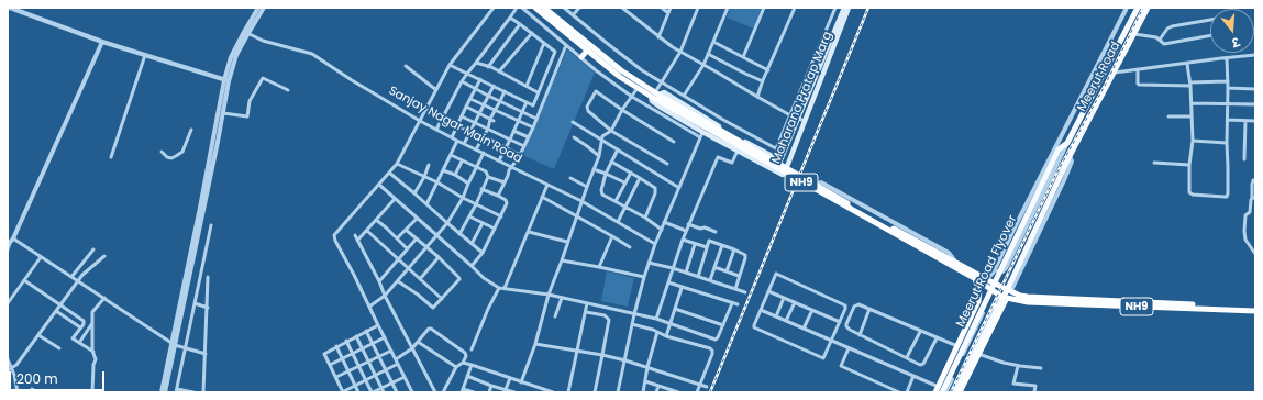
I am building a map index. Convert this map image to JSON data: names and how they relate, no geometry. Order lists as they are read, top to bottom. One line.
{"streets":{"highway":["NH9"],"main road":["Meerut Road","Maharana Pratap Marg","Meerut Road Flyover"],"street":["Sanjay Nagar Main Road"]},"crossings":[["Meerut Road","Meerut Road Flyover"],["Maharana Pratap Marg","NH9"]],"scale_bar":"200 m","north":"bottom"}
